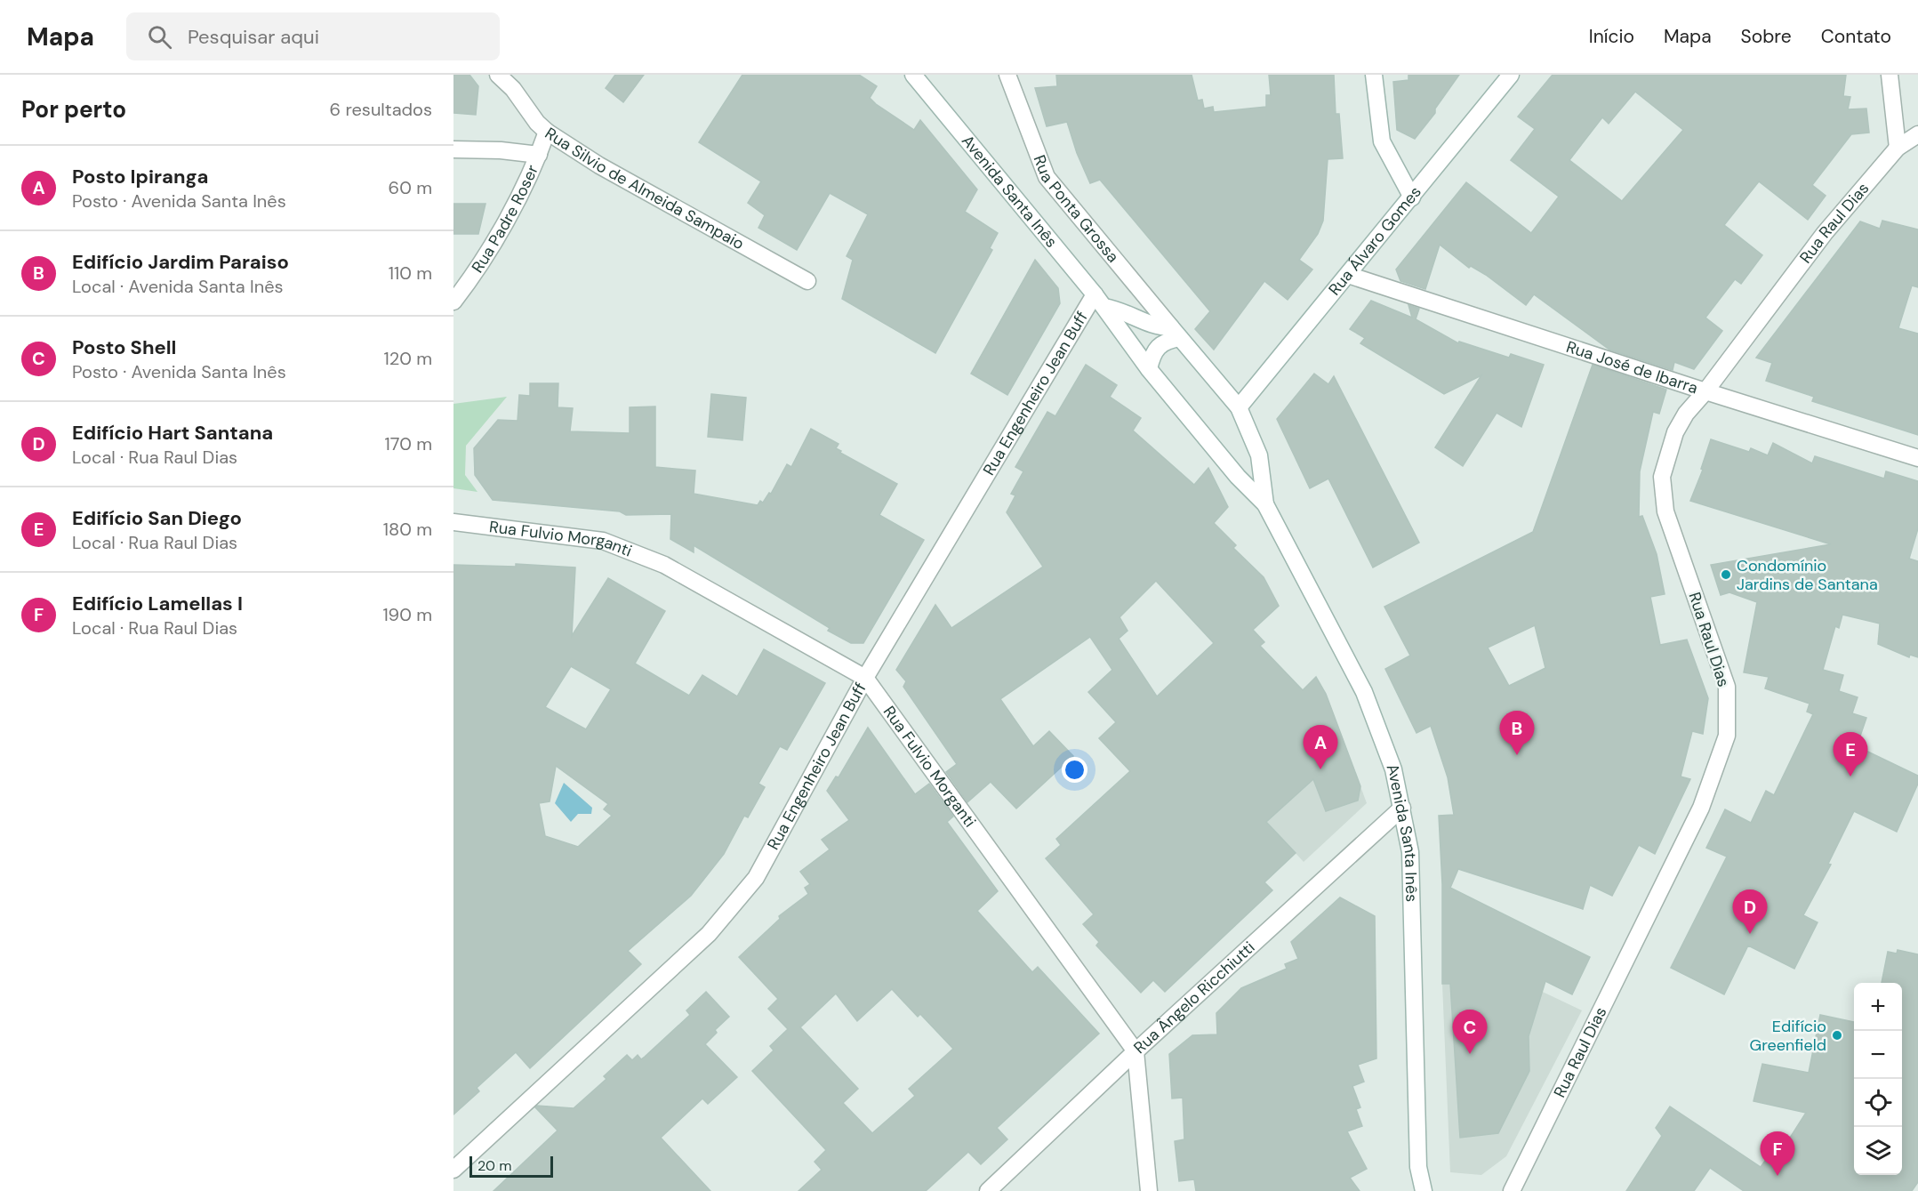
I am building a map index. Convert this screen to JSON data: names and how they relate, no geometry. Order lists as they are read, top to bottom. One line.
{"streets":{"street":["Rua Silvio de Almeida Sampaio","Avenida Santa Inês","Rua Ponta Grossa","Rua Padre Roser","Rua Raul Dias","Rua Álvaro Gomes","Rua José de Ibarra","Rua Engenheiro Jean Buff","Rua Fulvio Morganti","Rua Ângelo Ricchiutti"]},"crossings":[["Rua Silvio de Almeida Sampaio","Rua Padre Roser"],["Avenida Santa Inês","Rua Ponta Grossa"],["Avenida Santa Inês","Rua Álvaro Gomes"],["Avenida Santa Inês","Rua Engenheiro Jean Buff"],["Avenida Santa Inês","Rua Ângelo Ricchiutti"],["Rua Raul Dias","Rua José de Ibarra"],["Rua Álvaro Gomes","Rua José de Ibarra"],["Rua Engenheiro Jean Buff","Rua Fulvio Morganti"],["Rua Fulvio Morganti","Rua Ângelo Ricchiutti"]],"places":["Condomínio Jardins de Santana","Edifício Greenfield"],"scale_bar":"20 m","page":{"header":"Mapa","search":"Pesquisar aqui","nav":["Início","Mapa","Sobre","Contato"],"heading":["Por perto","6 resultados"],"list":[{"mark":"A","name":"Posto Ipiranga","note":"Posto · Avenida Santa Inês","value":"60 m"},{"mark":"B","name":"Edifício Jardim Paraiso","note":"Local · Avenida Santa Inês","value":"110 m"},{"mark":"C","name":"Posto Shell","note":"Posto · Avenida Santa Inês","value":"120 m"},{"mark":"D","name":"Edifício Hart Santana","note":"Local · Rua Raul Dias","value":"170 m"},{"mark":"E","name":"Edifício San Diego","note":"Local · Rua Raul Dias","value":"180 m"},{"mark":"F","name":"Edifício Lamellas I","note":"Local · Rua Raul Dias","value":"190 m"}],"pins":["B","A","E","D","C","F"],"map_buttons":["+","−"],"scale":"20 m"}}
